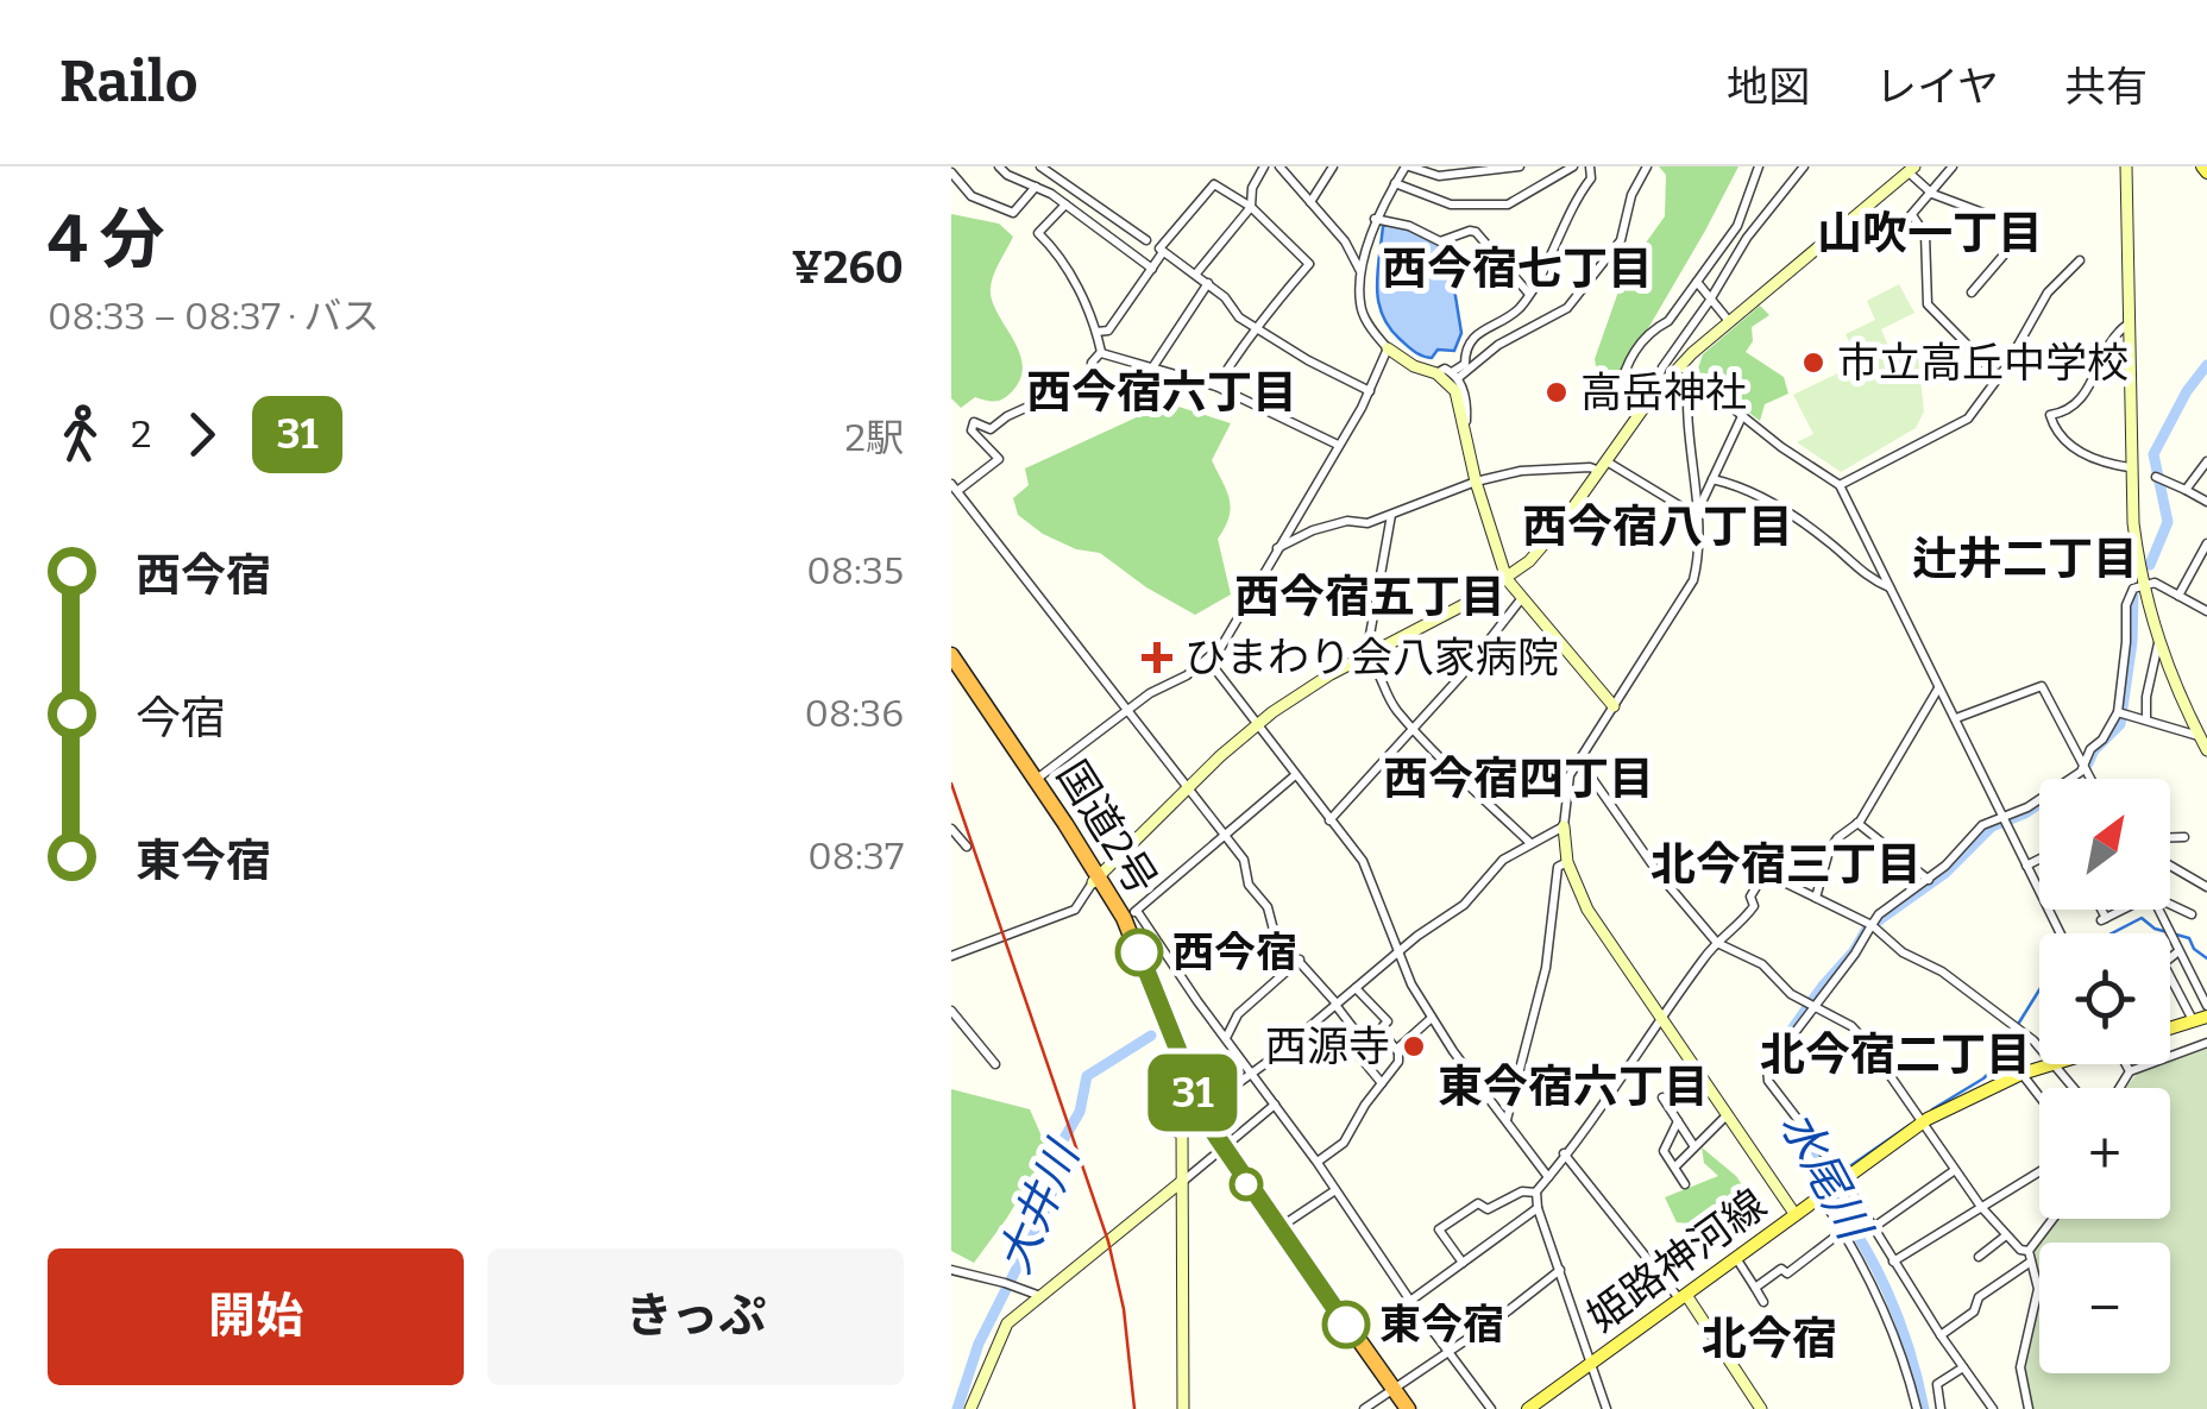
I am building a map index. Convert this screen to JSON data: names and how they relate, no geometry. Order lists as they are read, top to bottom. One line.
{"streets":{"highway":["国道2号"],"main road":["姫路神河線"]},"districts":["山吹一丁目","西今宿七丁目","西今宿六丁目","西今宿八丁目","辻井二丁目","西今宿五丁目","西今宿四丁目","北今宿三丁目","北今宿二丁目","東今宿六丁目","北今宿"],"water":["水尾川","大井川"],"places":{"other":["市立高丘中学校","高岳神社","西今宿","西源寺","東今宿"],"health":["ひまわり会八家病院"]},"lines":["bus line 31"],"north":"top right","page":{"header":"Railo","nav":["地図","レイヤ","共有"],"heading":["4 分","08:33 – 08:37 · バス","¥260"],"on_map":"31","legs":["2","31","2駅"],"list":[{"name":"西今宿","value":"08:35"},{"name":"今宿","value":"08:36"},{"name":"東今宿","value":"08:37"}],"map_buttons":["+","−"],"buttons":["開始","きっぷ"]}}
